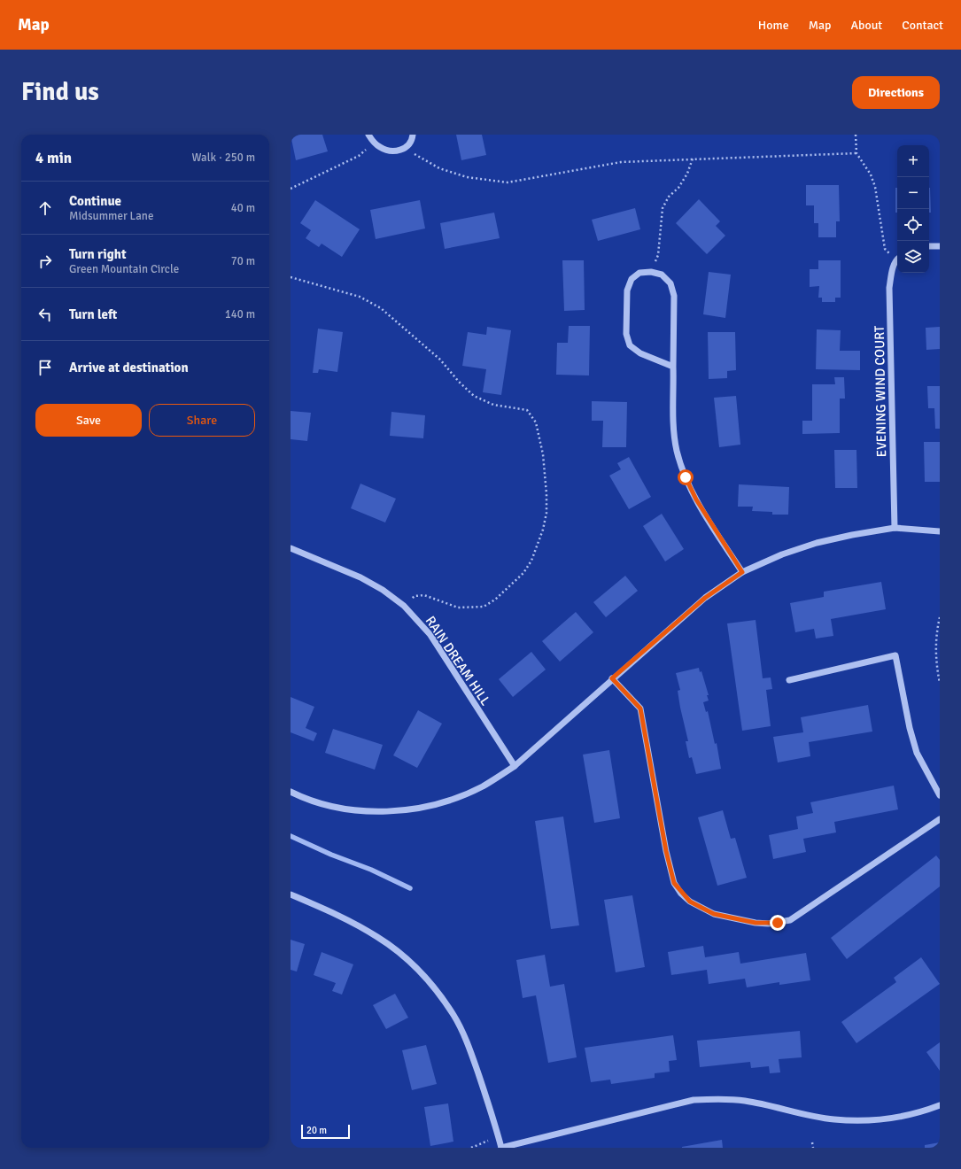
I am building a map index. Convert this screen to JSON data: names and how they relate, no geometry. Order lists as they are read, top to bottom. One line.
{"streets":{"street":["EVENING WIND COURT","RAIN DREAM HILL"]},"scale_bar":"20 m","page":{"header":"Map","nav":["Home","Map","About","Contact"],"buttons":["Directions",["Save","Share"]],"title":"Find us","heading":["4 min","Walk · 250 m"],"map_buttons":["+","−"],"list":[["Continue","Midsummer Lane","40 m"],["Turn right","Green Mountain Circle","70 m"],["Turn left","140 m"],"Arrive at destination"],"scale":"20 m"}}
